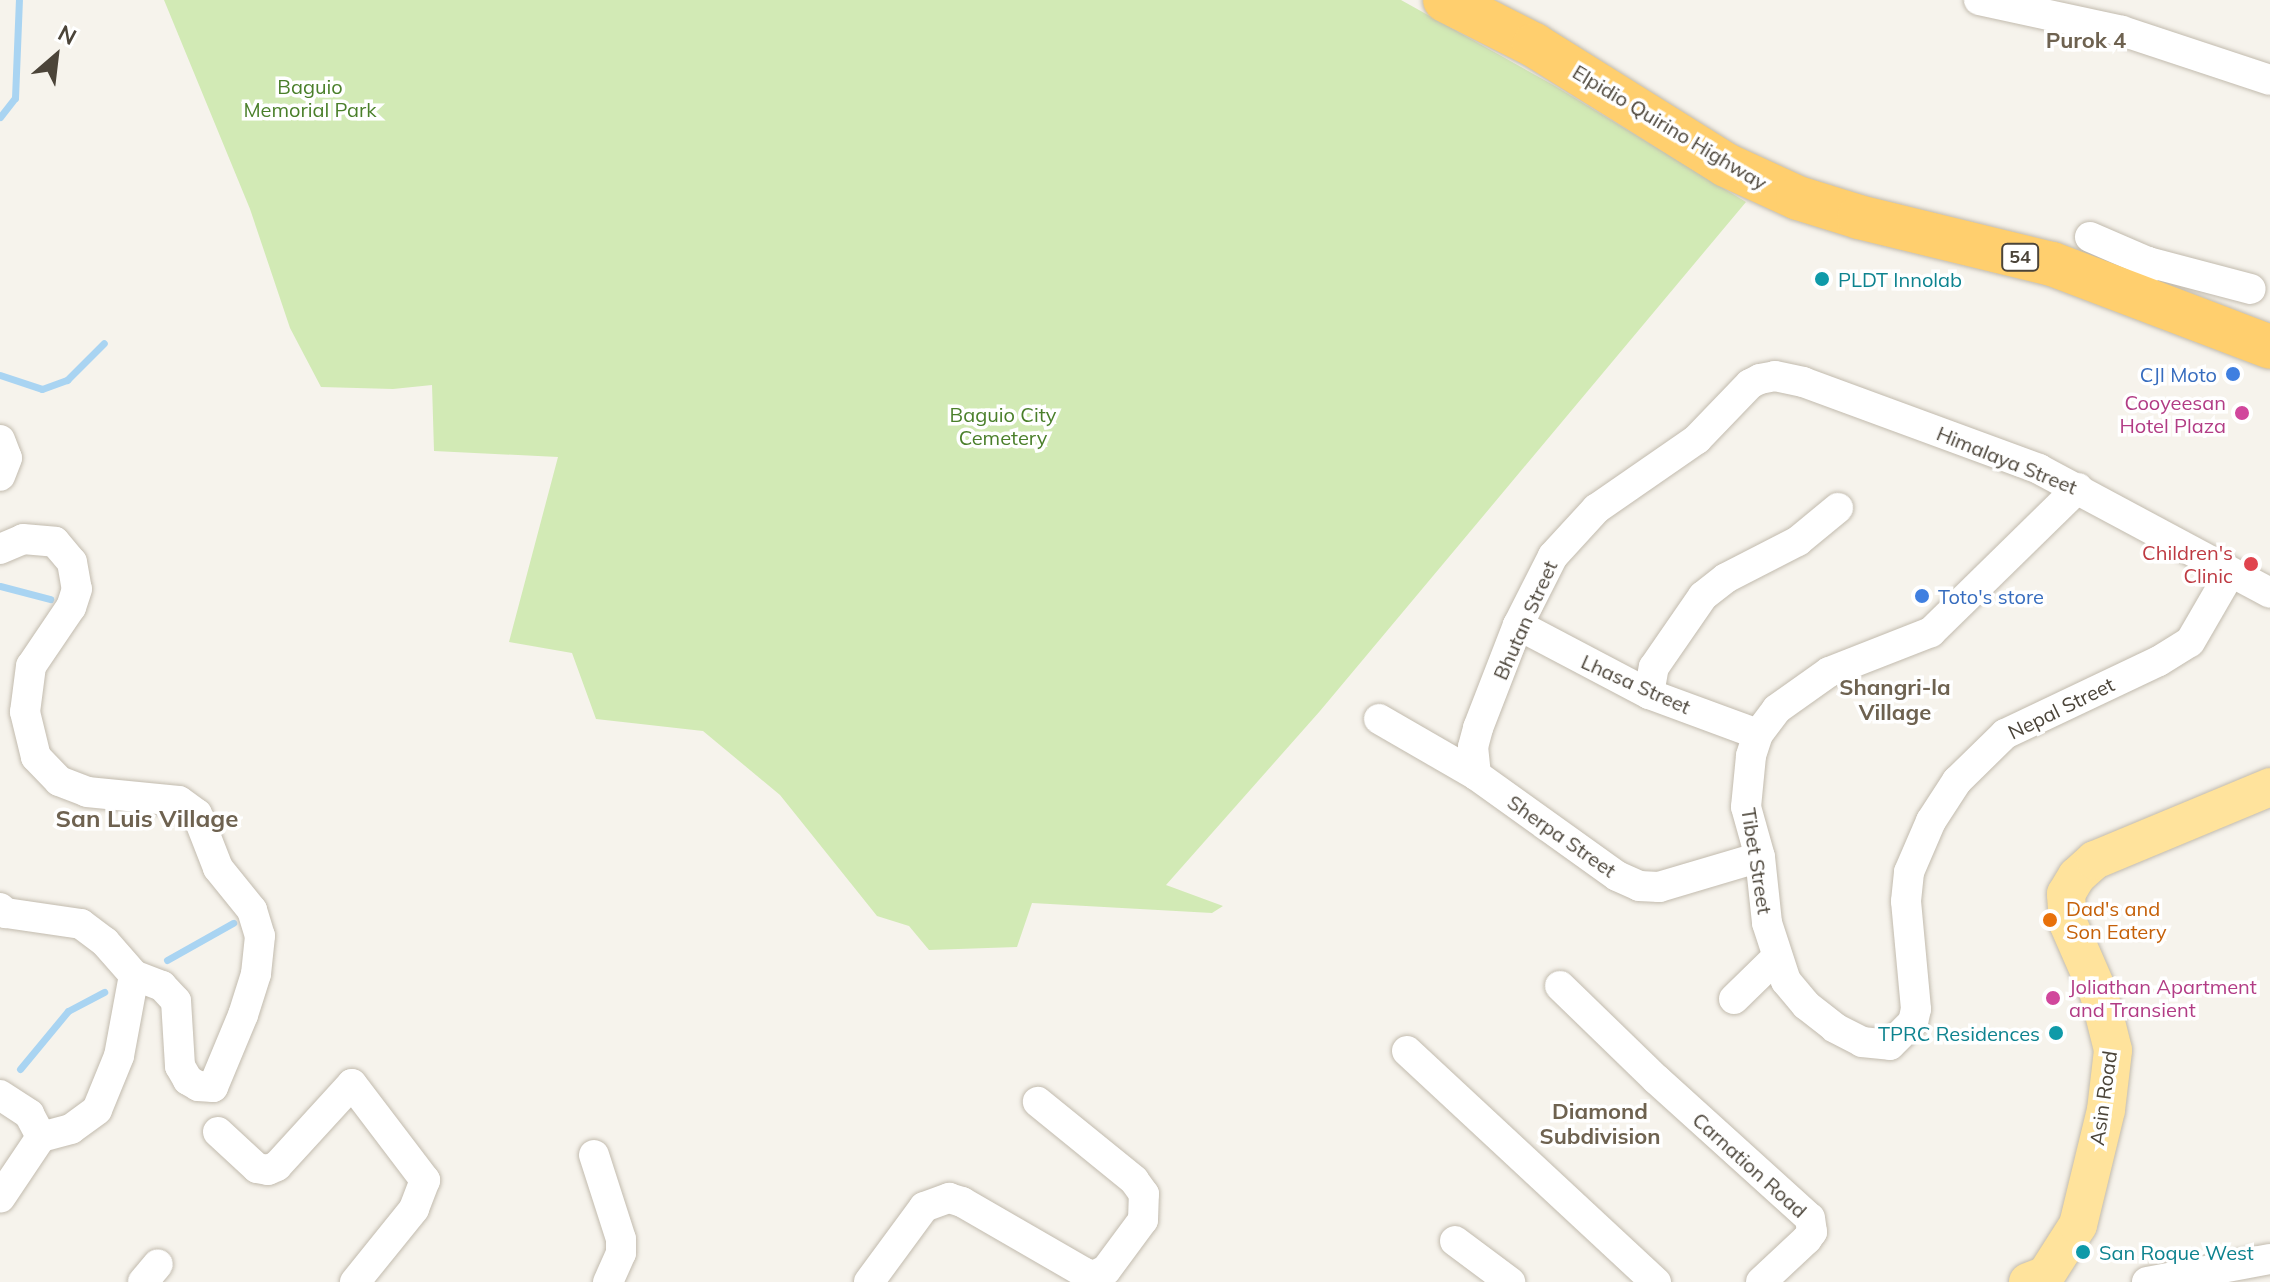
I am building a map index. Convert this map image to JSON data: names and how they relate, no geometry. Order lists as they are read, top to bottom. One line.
{"streets":{"highway":["Elpidio Quirino Highway","54"],"main road":["Asin Road"],"street":["Himalaya Street","Bhutan Street","Lhasa Street","Nepal Street","Sherpa Street","Tibet Street","Carnation Road"]},"crossings":[["Himalaya Street","Bhutan Street"],["Himalaya Street","Nepal Street"],["Himalaya Street","Tibet Street"],["Bhutan Street","Lhasa Street"],["Bhutan Street","Sherpa Street"],["Lhasa Street","Tibet Street"],["Nepal Street","Tibet Street"],["Sherpa Street","Tibet Street"]],"districts":["Purok 4","Shangri-la Village","San Luis Village","Diamond Subdivision"],"parks":["Baguio Memorial Park","Baguio City Cemetery"],"places":["PLDT Innolab","CJI Moto","Cooyeesan Hotel Plaza","Children's Clinic","Toto's store","Dad's and Son Eatery","Joliathan Apartment and Transient","TPRC Residences","San Roque West"],"north":"top right"}
